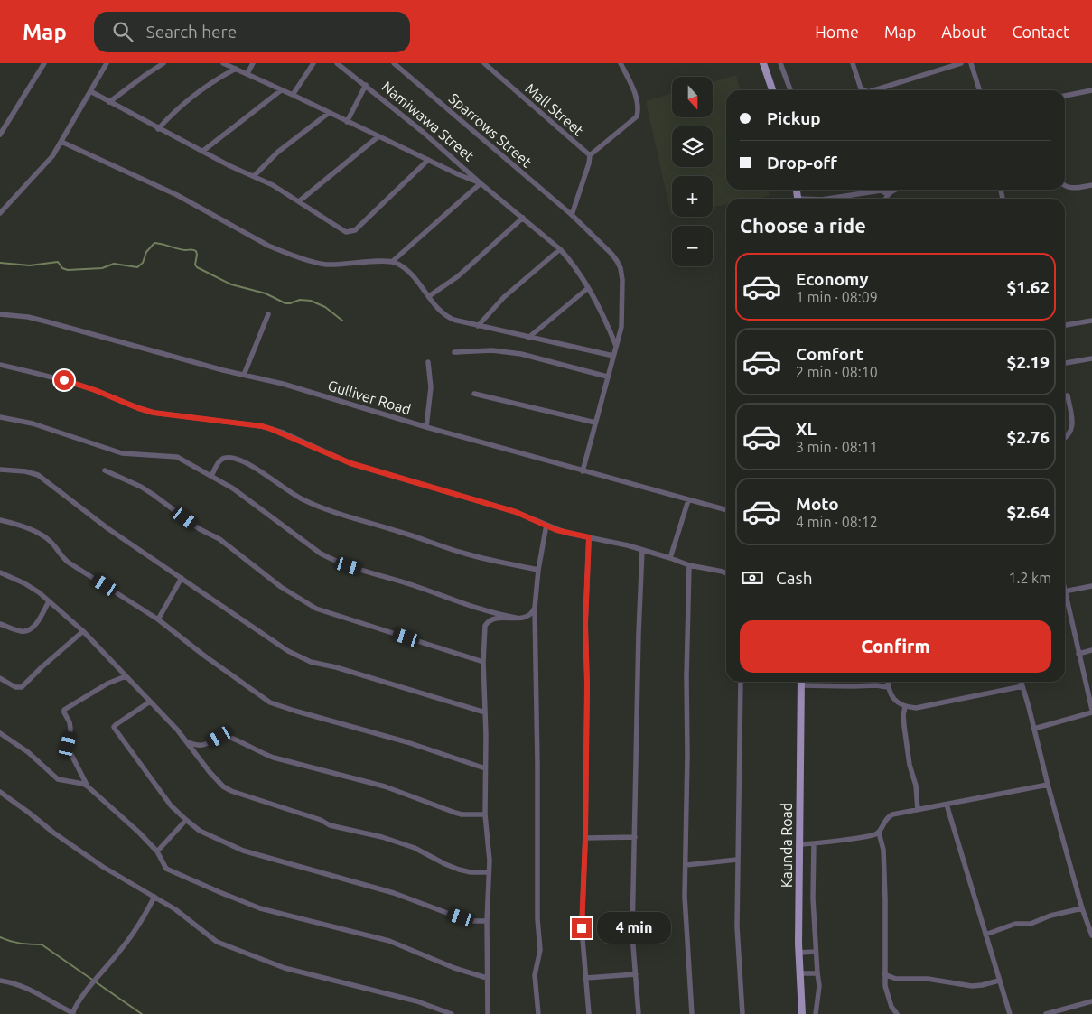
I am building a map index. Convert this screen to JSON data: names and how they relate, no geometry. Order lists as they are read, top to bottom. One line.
{"streets":{"main road":["Kaunda Road"],"street":["Mall Street","Namiwawa Street","Sparrows Street","Gulliver Road"]},"crossings":[["Namiwawa Street","Sparrows Street"],["Sparrows Street","Gulliver Road"]],"north":"bottom","page":{"header":"Map","search":"Search here","nav":["Home","Map","About","Contact"],"map_buttons":["+","−"],"banner":["Pickup","Drop-off"],"heading":"Choose a ride","list":[{"name":"Economy","note":"1 min · 08:09","value":"$1.62"},{"name":"Comfort","note":"2 min · 08:10","value":"$2.19"},{"name":"XL","note":"3 min · 08:11","value":"$2.76"},{"name":"Moto","note":"4 min · 08:12","value":"$2.64"}],"pay":["Cash","1.2 km"],"buttons":"Confirm","bubble":"4 min"}}
